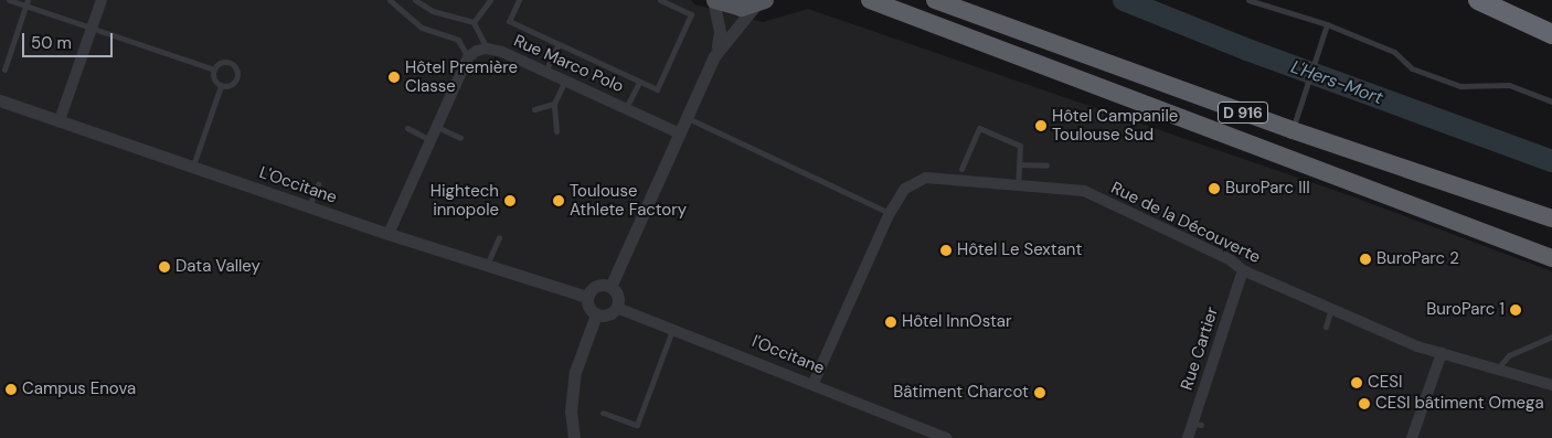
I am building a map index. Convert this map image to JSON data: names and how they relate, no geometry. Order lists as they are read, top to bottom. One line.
{"streets":{"highway":["D 916"],"street":["Rue Marco Polo","L'Occitane","Rue de la Découverte","Rue Cartier","l'Occitane"]},"crossings":[["L'Occitane","l'Occitane"],["Rue de la Découverte","Rue Cartier"],["Rue de la Découverte","l'Occitane"]],"water":["L'Hers-Mort"],"places":["Hôtel Première Classe","Hôtel Campanile Toulouse Sud","BuroParc III","Hightech innopole","Toulouse Athlete Factory","Hôtel Le Sextant","BuroParc 2","Data Valley","BuroParc 1","Hôtel InnOstar","CESI","Campus Enova","Bâtiment Charcot","CESI bâtiment Omega"],"scale_bar":"50 m"}
